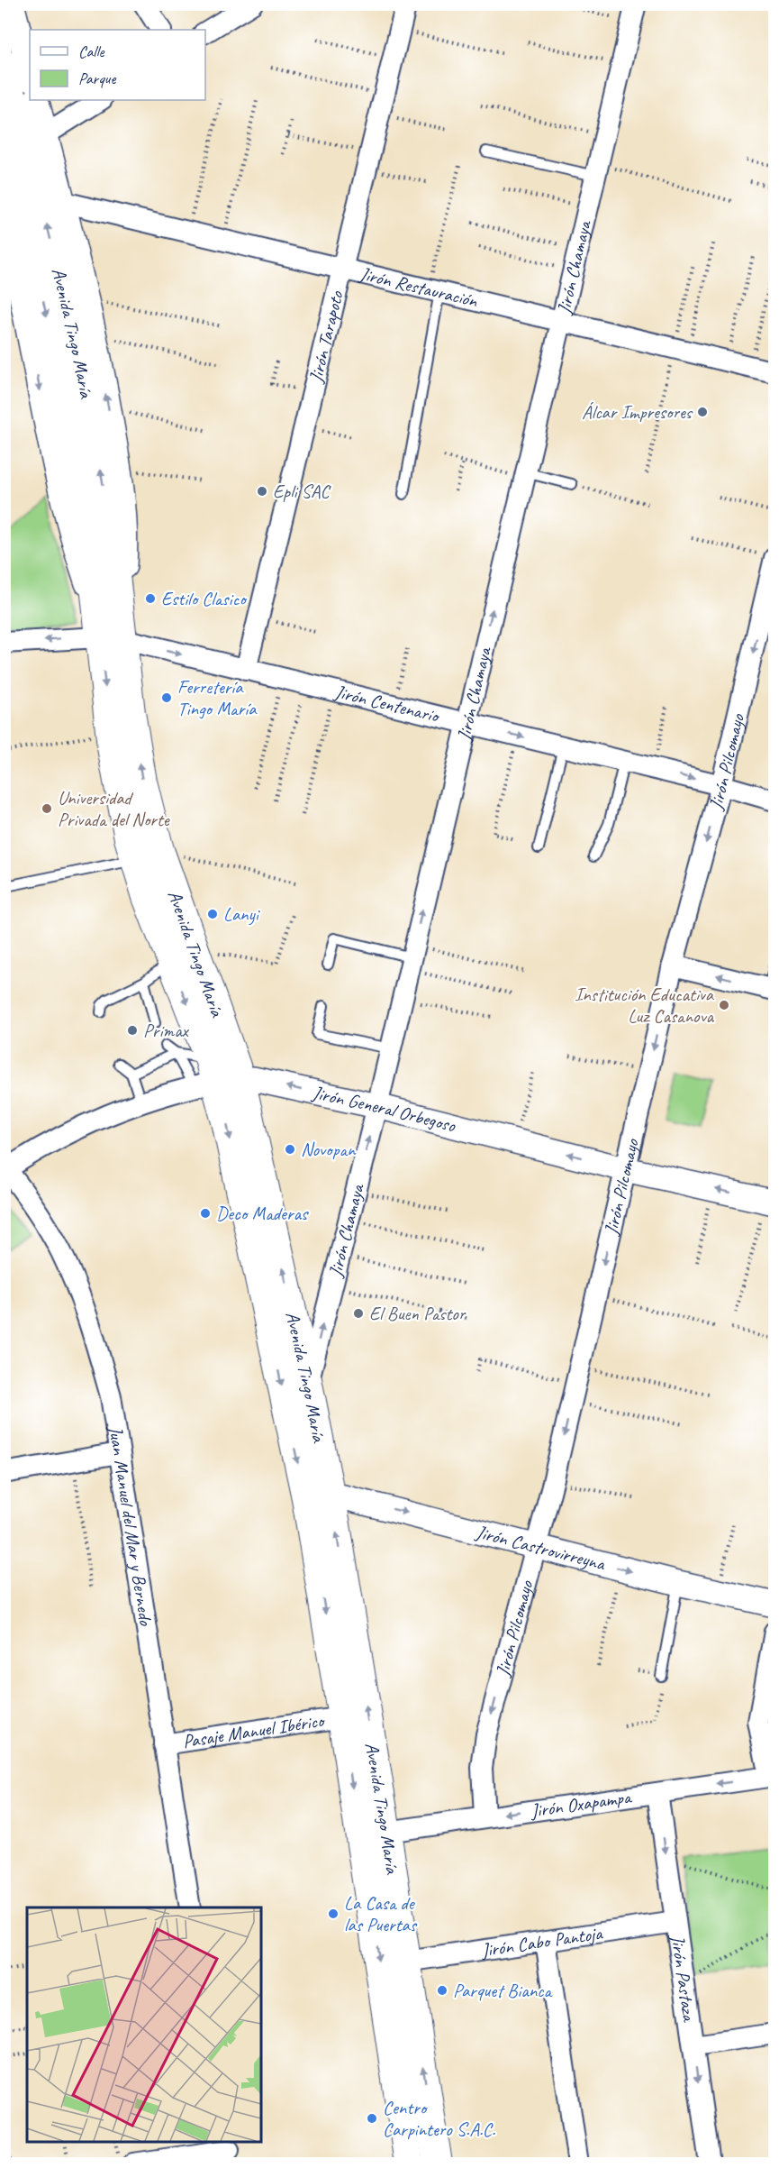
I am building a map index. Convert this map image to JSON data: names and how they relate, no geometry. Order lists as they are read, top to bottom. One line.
{"streets":{"main road":["Avenida Tingo María"],"street":["Jirón Chamaya","Jirón Restauración","Jirón Tarapoto","Jirón Centenario","Jirón Pilcomayo","Jirón General Orbegoso","Juan Manuel del Mar y Bernedo","Jirón Castrovirreyna","Pasaje Manuel Ibérico","Jirón Oxapampa","Jirón Cabo Pantoja","Jirón Pastaza"]},"crossings":[["Jirón Chamaya","Jirón Restauración"],["Jirón Chamaya","Avenida Tingo María"],["Jirón Chamaya","Jirón Centenario"],["Jirón Chamaya","Jirón General Orbegoso"],["Jirón Restauración","Avenida Tingo María"],["Jirón Restauración","Jirón Tarapoto"],["Avenida Tingo María","Jirón Centenario"],["Avenida Tingo María","Jirón General Orbegoso"],["Avenida Tingo María","Jirón Castrovirreyna"],["Avenida Tingo María","Pasaje Manuel Ibérico"],["Avenida Tingo María","Jirón Oxapampa"],["Avenida Tingo María","Jirón Cabo Pantoja"],["Jirón Tarapoto","Jirón Centenario"],["Jirón Centenario","Jirón Pilcomayo"],["Jirón Pilcomayo","Jirón General Orbegoso"],["Jirón Pilcomayo","Jirón Castrovirreyna"],["Jirón Pilcomayo","Jirón Oxapampa"],["Jirón General Orbegoso","Juan Manuel del Mar y Bernedo"],["Juan Manuel del Mar y Bernedo","Pasaje Manuel Ibérico"],["Jirón Oxapampa","Jirón Pastaza"],["Jirón Cabo Pantoja","Jirón Pastaza"]],"one_way":["Jirón Chamaya","Jirón Pilcomayo","Jirón General Orbegoso","Jirón Castrovirreyna","Jirón Oxapampa"],"places":["Álcar Impresores","Epli SAC","Estilo Clasico","Ferretería Tingo María","Universidad Privada del Norte","Lanyi","Institución Educativa Luz Casanova","Primax","Novopan","Deco Maderas","El Buen Pastor","La Casa de las Puertas","Parquet Bianca","Centro Carpintero S.A.C."],"legend":["Calle","Parque"]}
